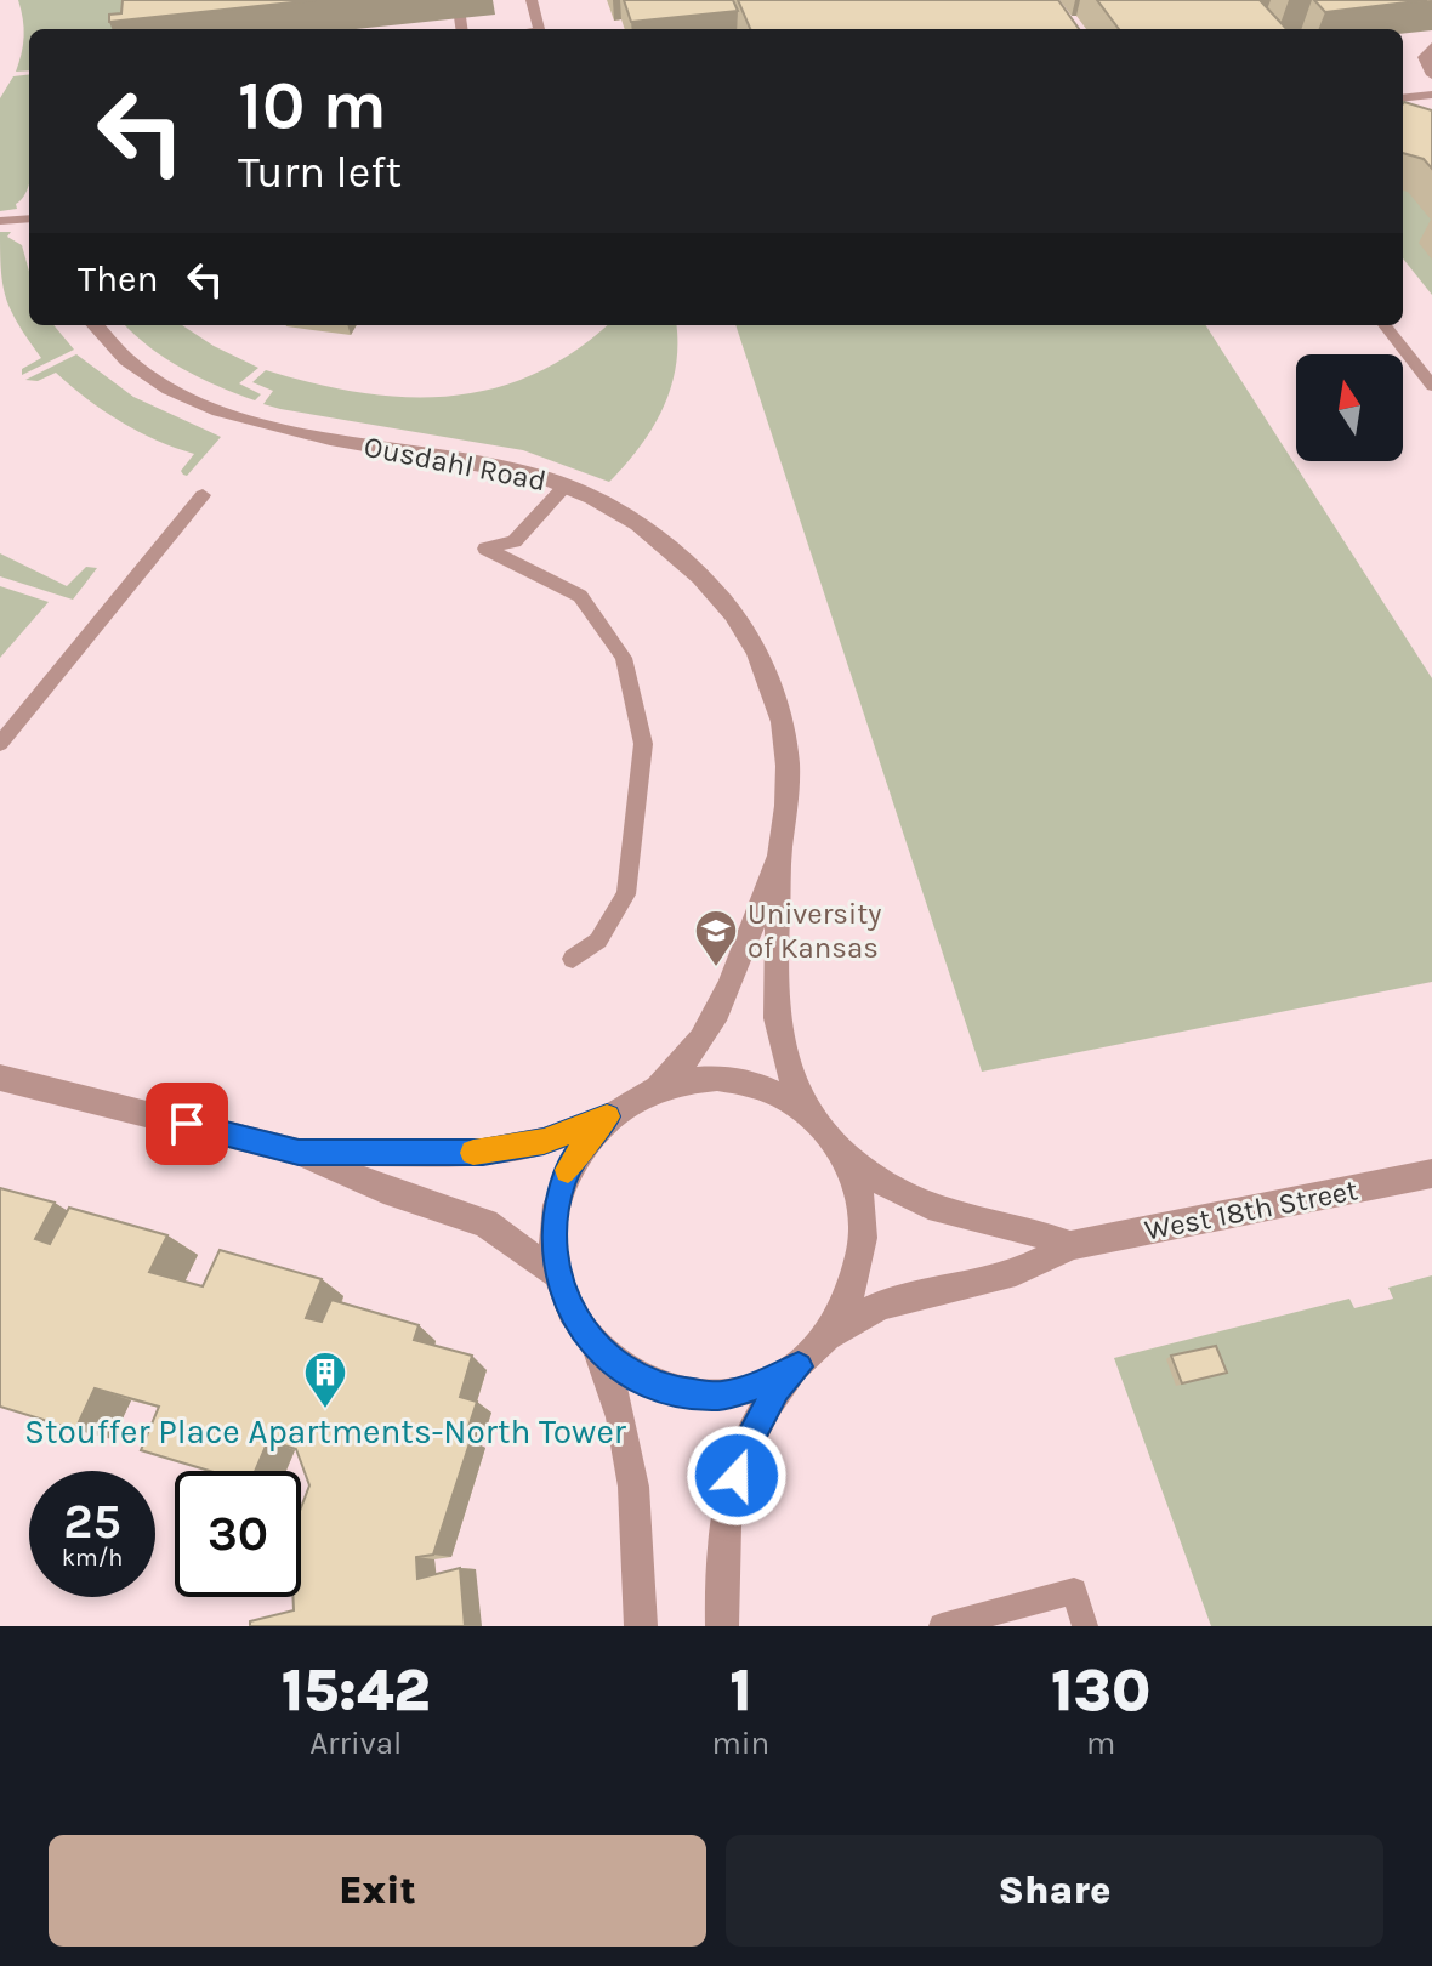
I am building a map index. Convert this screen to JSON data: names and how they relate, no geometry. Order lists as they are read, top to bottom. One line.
{"streets":{"street":["Ousdahl Road","West 18th Street"]},"crossings":[["Ousdahl Road","West 18th Street"]],"places":{"school or university":["University of Kansas"],"building":["Stouffer Place Apartments-North Tower"]},"north":"top","page":{"turn":["10 m","Turn left"],"then":"Then","speed":"25 km/h","limit":"30","eta":["15:42","Arrival","1","min","130","m"],"buttons":["Exit","Share"]}}
